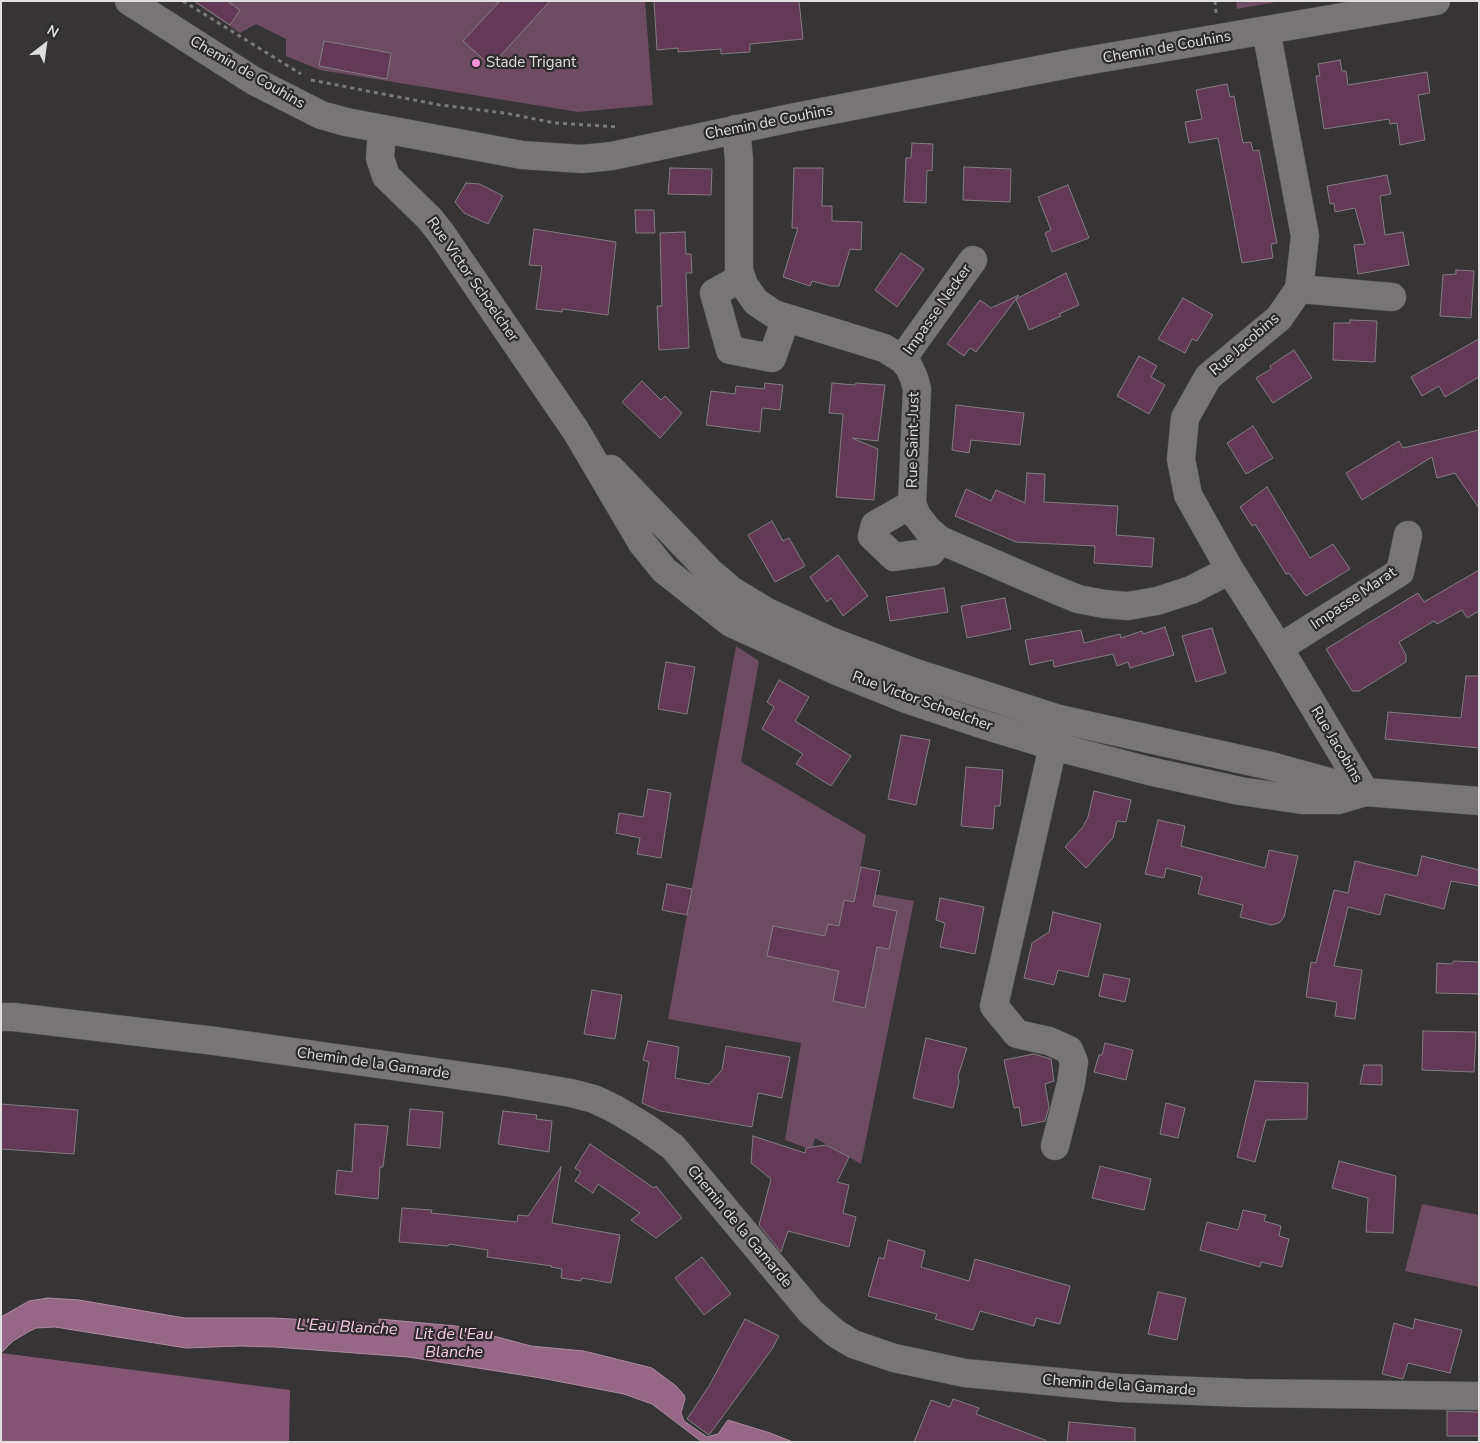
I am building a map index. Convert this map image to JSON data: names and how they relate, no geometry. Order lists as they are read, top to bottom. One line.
{"streets":{"street":["Chemin de Couhins","Rue Victor Schoelcher","Impasse Necker","Rue Jacobins","Rue Saint-Just","Impasse Marat","Chemin de la Gamarde"]},"crossings":[["Chemin de Couhins","Rue Victor Schoelcher"],["Chemin de Couhins","Rue Jacobins"],["Rue Victor Schoelcher","Rue Jacobins"],["Impasse Necker","Rue Saint-Just"],["Rue Jacobins","Rue Saint-Just"],["Rue Jacobins","Impasse Marat"]],"water":["L'Eau Blanche","Lit de l'Eau Blanche"],"places":["Stade Trigant"],"north":"top right"}
